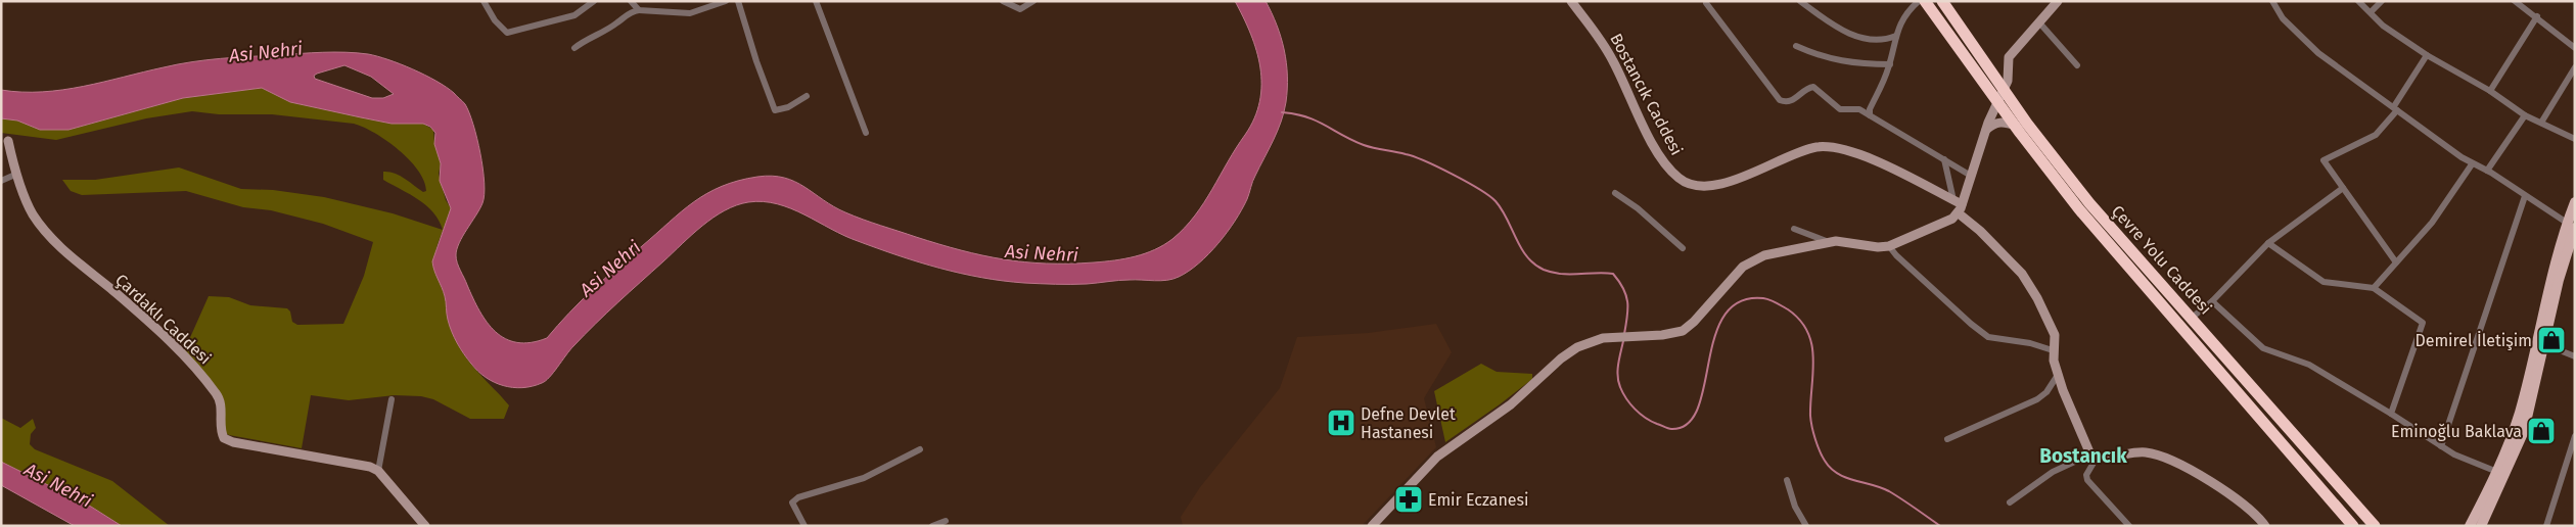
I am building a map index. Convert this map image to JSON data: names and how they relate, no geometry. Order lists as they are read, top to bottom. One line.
{"streets":{"highway":["Çevre Yolu Caddesi"],"street":["Bostancık Caddesi","Çardaklı Caddesi"]},"districts":["Bostancık"],"water":["Asi Nehri"],"places":{"shop":["Demirel İletişim","Eminoğlu Baklava"],"hospital":["Defne Devlet Hastanesi"],"pharmacy":["Emir Eczanesi"]}}
